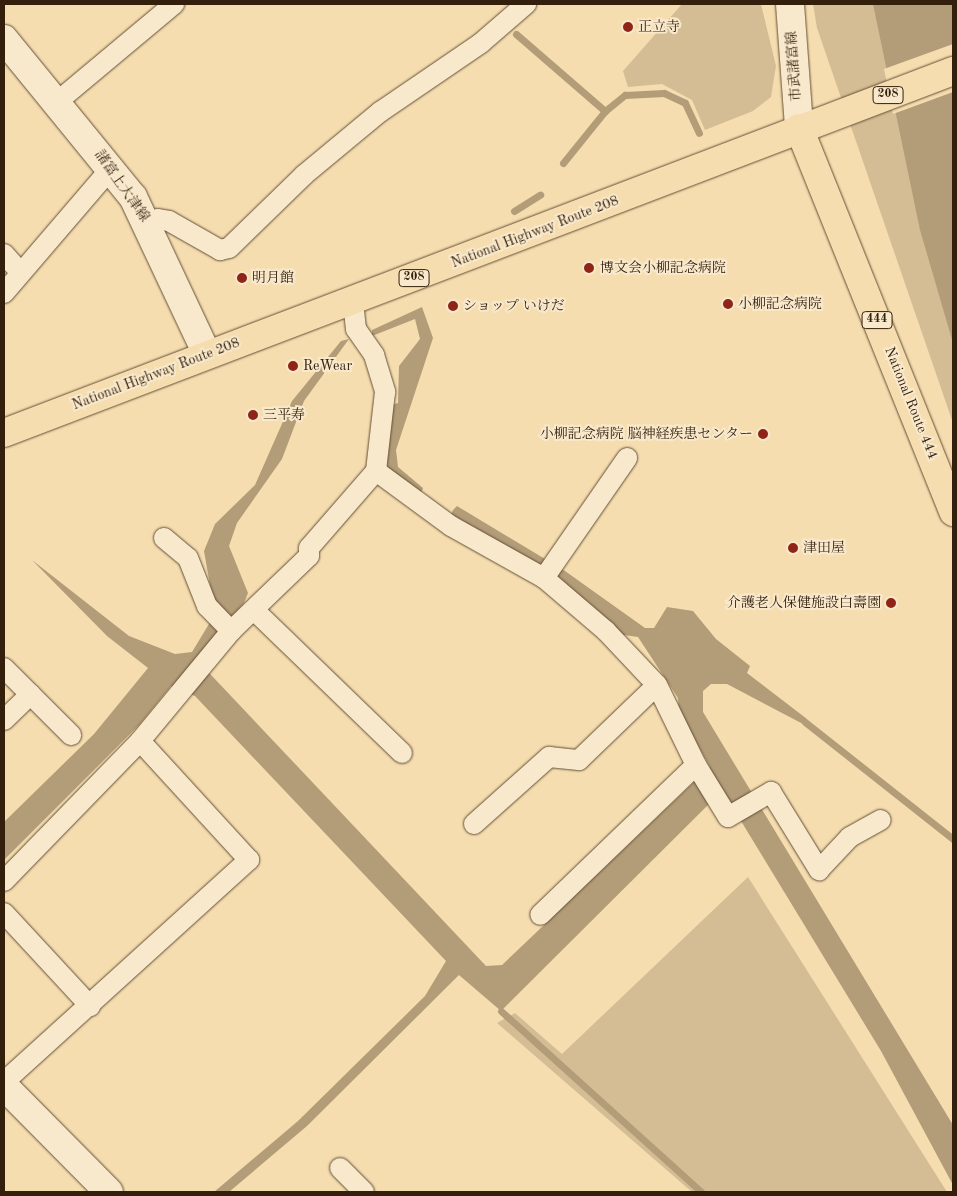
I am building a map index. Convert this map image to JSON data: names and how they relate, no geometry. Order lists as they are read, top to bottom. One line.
{"streets":{"highway":["208","National Highway Route 208","444","National Route 444"],"street":["市武諸富線","諸富上大津線"]},"crossings":[["市武諸富線","National Highway Route 208"],["市武諸富線","National Route 444"],["諸富上大津線","National Highway Route 208"],["National Highway Route 208","National Route 444"]],"places":["正立寺","博文会小柳記念病院","明月館","小柳記念病院","ショップ いけだ","ReWear","三平寿","小柳記念病院 脳神経疾患センター","津田屋","介護老人保健施設白壽園"]}
